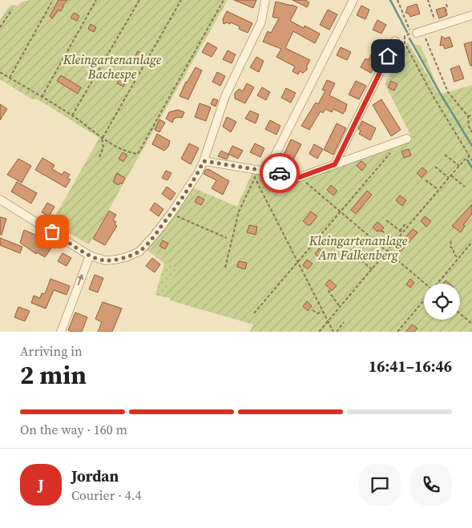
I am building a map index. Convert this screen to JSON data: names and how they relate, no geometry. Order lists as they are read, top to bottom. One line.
{"parks":["Kleingartenanlage Bachespe","Kleingartenanlage Am Falkenberg"],"page":{"heading":["2 min","Arriving in","16:41–16:46"],"panel":["Jordan","Courier · 4.4"],"bar":"On the way · 160 m","round":"J"}}
